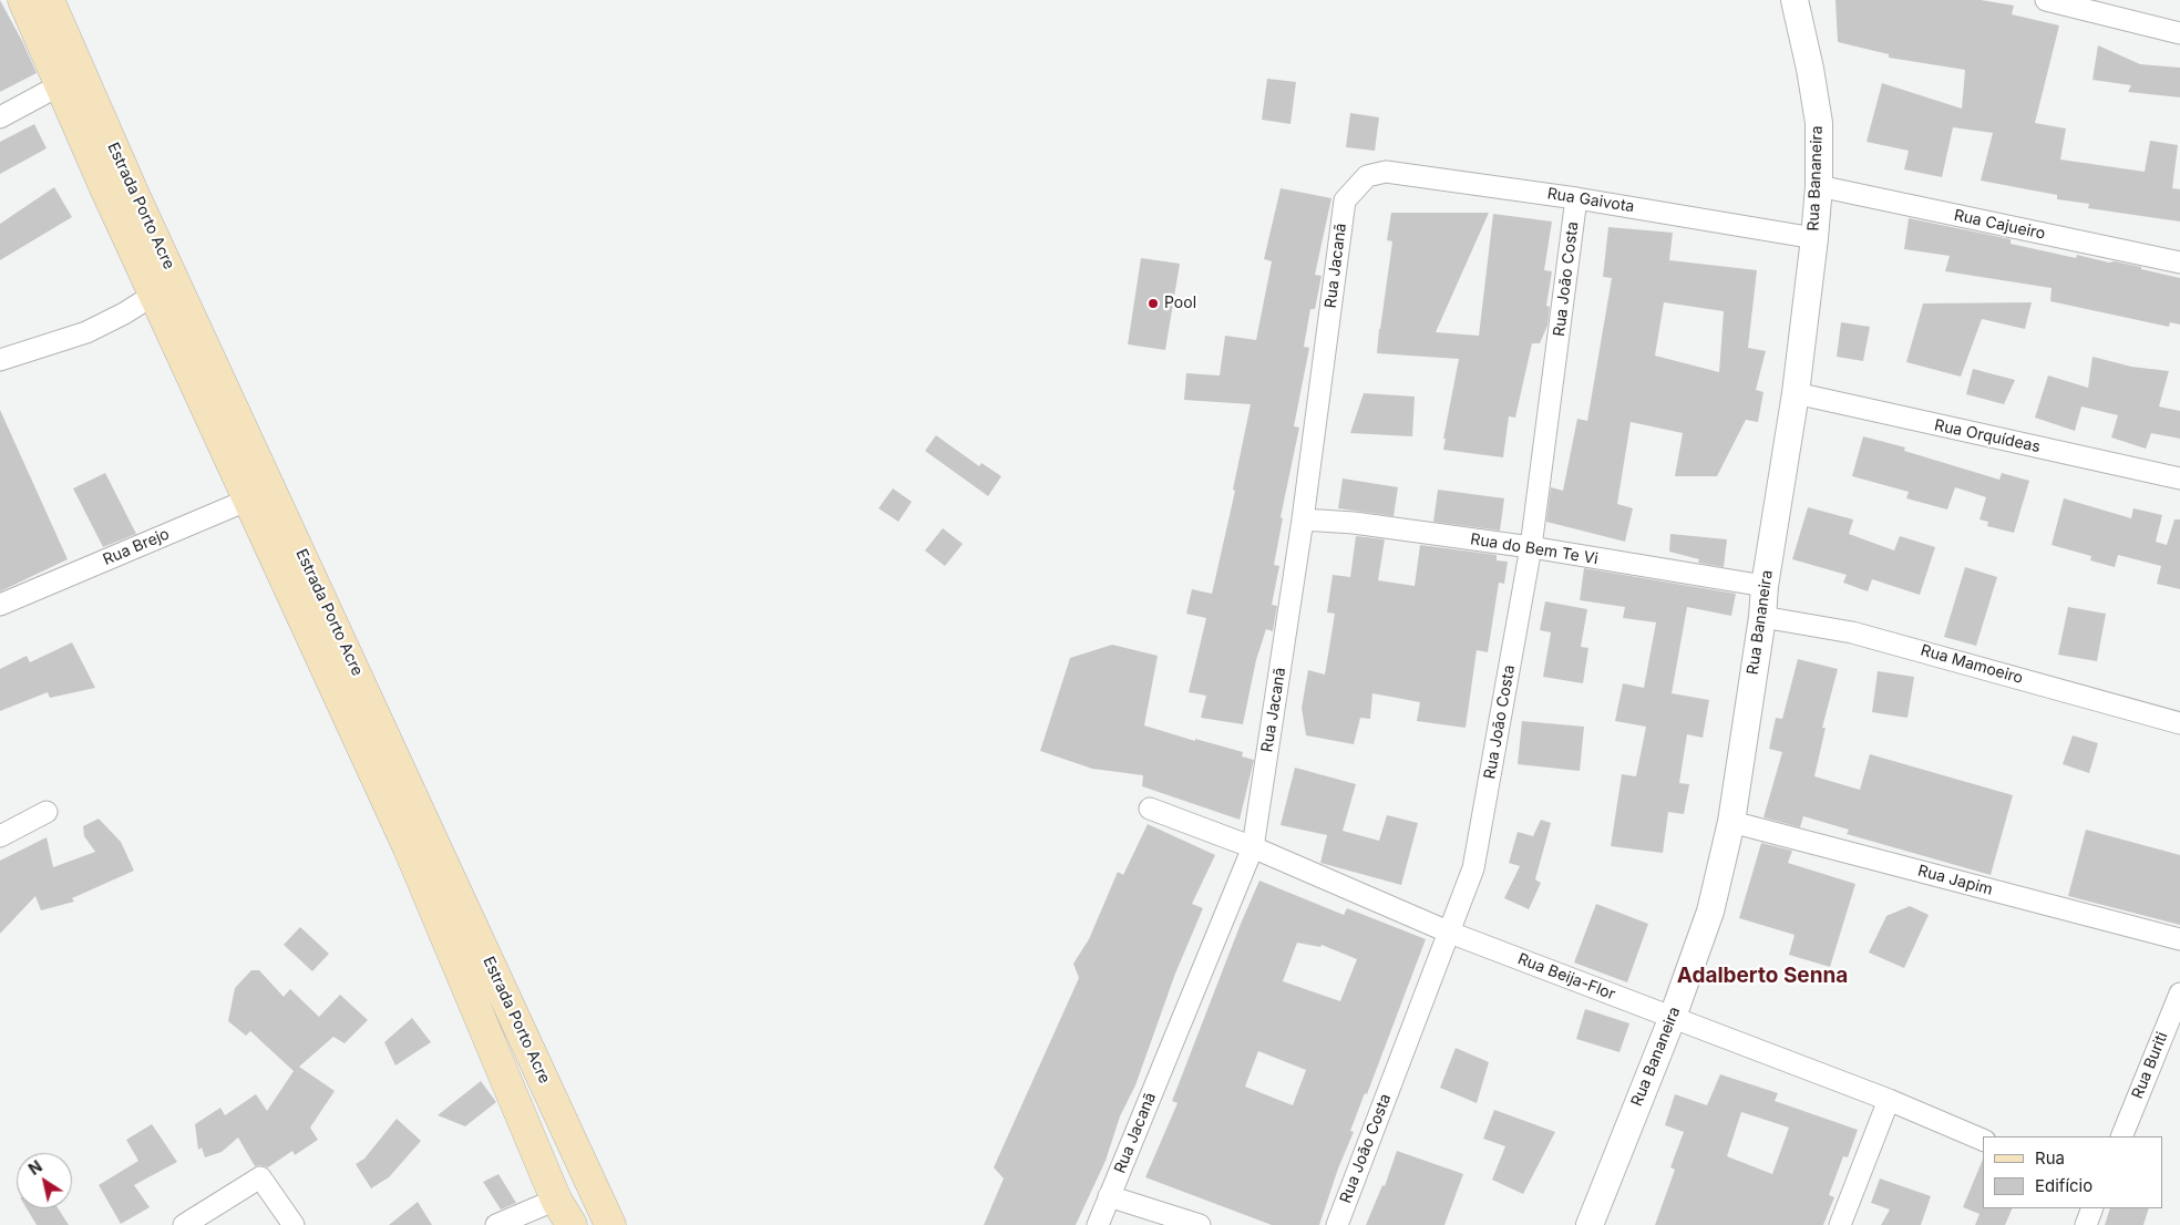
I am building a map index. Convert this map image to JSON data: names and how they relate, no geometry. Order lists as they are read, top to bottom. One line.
{"streets":{"main road":["Estrada Porto Acre"],"street":["Rua Bananeira","Rua Gaivota","Rua Cajueiro","Rua Jacanã","Rua João Costa","Rua Orquídeas","Rua Brejo","Rua do Bem Te Vi","Rua Mamoeiro","Rua Japim","Rua Beija-Flor","Rua Buriti"]},"crossings":[["Rua Bananeira","Rua Gaivota"],["Rua Bananeira","Rua Cajueiro"],["Rua Bananeira","Rua Orquídeas"],["Rua Bananeira","Rua do Bem Te Vi"],["Rua Bananeira","Rua Mamoeiro"],["Rua Bananeira","Rua Japim"],["Rua Bananeira","Rua Beija-Flor"],["Rua Gaivota","Rua Jacanã"],["Rua Gaivota","Rua João Costa"],["Estrada Porto Acre","Rua Brejo"],["Rua Jacanã","Rua do Bem Te Vi"],["Rua Jacanã","Rua Beija-Flor"],["Rua João Costa","Rua do Bem Te Vi"],["Rua João Costa","Rua Beija-Flor"]],"districts":["Adalberto Senna"],"places":["Pool"],"legend":["Rua","Edifício"],"north":"top left"}
